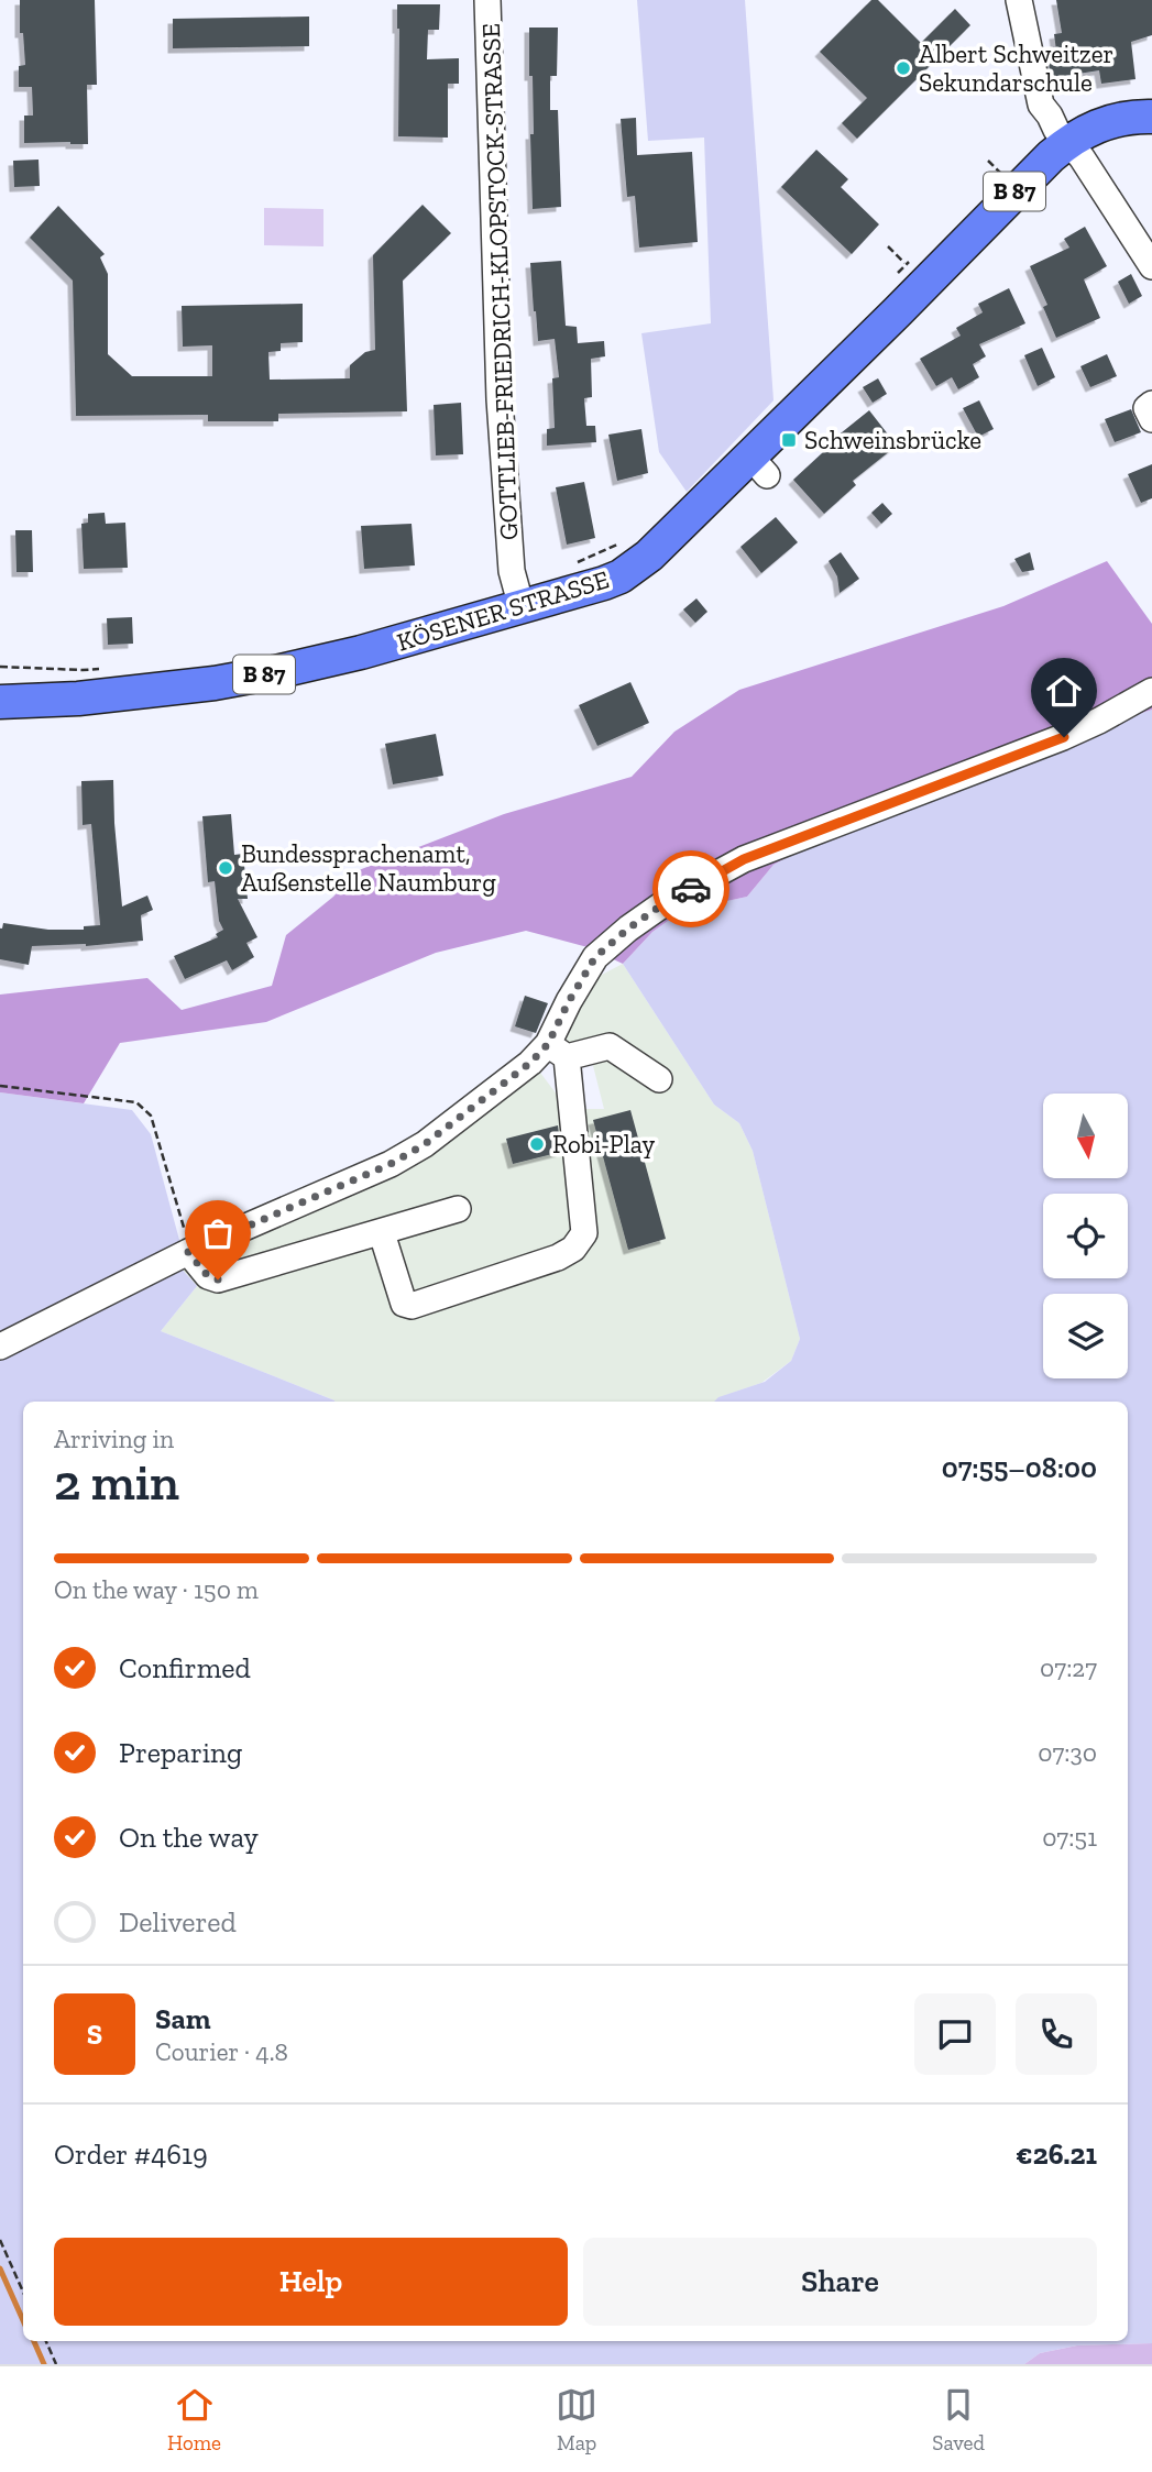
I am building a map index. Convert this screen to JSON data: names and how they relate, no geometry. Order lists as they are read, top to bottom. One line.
{"streets":{"main road":["B 87","KÖSENER STRASSE"],"street":["GOTTLIEB-FRIEDRICH-KLOPSTOCK-STRASSE"]},"crossings":[["GOTTLIEB-FRIEDRICH-KLOPSTOCK-STRASSE","KÖSENER STRASSE"]],"places":{"other":["Albert Schweitzer Sekundarschule","Bundessprachenamt, Außenstelle Naumburg","Robi-Play"],"transit":["Schweinsbrücke"]},"north":"bottom","page":{"heading":["2 min","Arriving in","07:55–08:00"],"panel":["Sam","Courier · 4.8","Order #4619","€26.21"],"bar":"On the way · 150 m","list":[["Confirmed","07:27"],["Preparing","07:30"],["On the way","07:51"],"Delivered"],"round":"S","buttons":["Help","Share"],"tabs":["Home","Map","Saved"]}}
